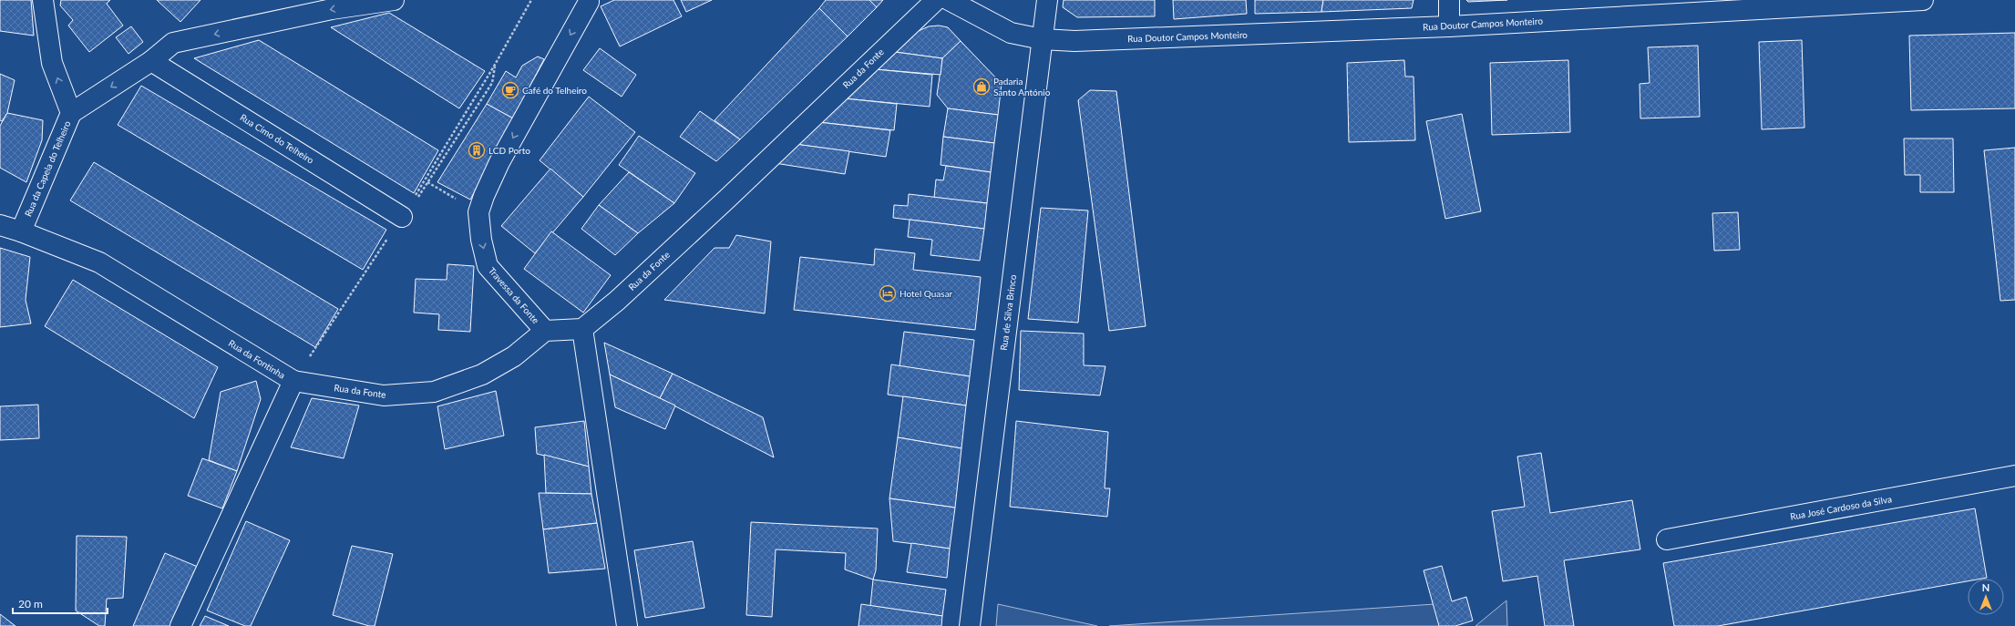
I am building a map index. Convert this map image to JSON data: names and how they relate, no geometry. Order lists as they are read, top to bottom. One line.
{"streets":{"street":["Rua Doutor Campos Monteiro","Rua da Fonte","Rua Cimo do Telheiro","Rua da Capela do Telheiro","Travessa da Fonte","Rua de Silva Brinco","Rua da Fontinha","Rua José Cardoso da Silva"]},"crossings":[["Rua Doutor Campos Monteiro","Rua de Silva Brinco"],["Rua da Fonte","Travessa da Fonte"],["Rua da Fonte","Rua da Fontinha"],["Rua da Capela do Telheiro","Rua da Fontinha"]],"one_way":["Rua da Capela do Telheiro","Travessa da Fonte"],"places":{"shop":["Padaria Santo António"],"cafe":["Café do Telheiro"],"building":["LCD Porto"],"hotel":["Hotel Quasar"]},"scale_bar":"20 m","north":"top"}
